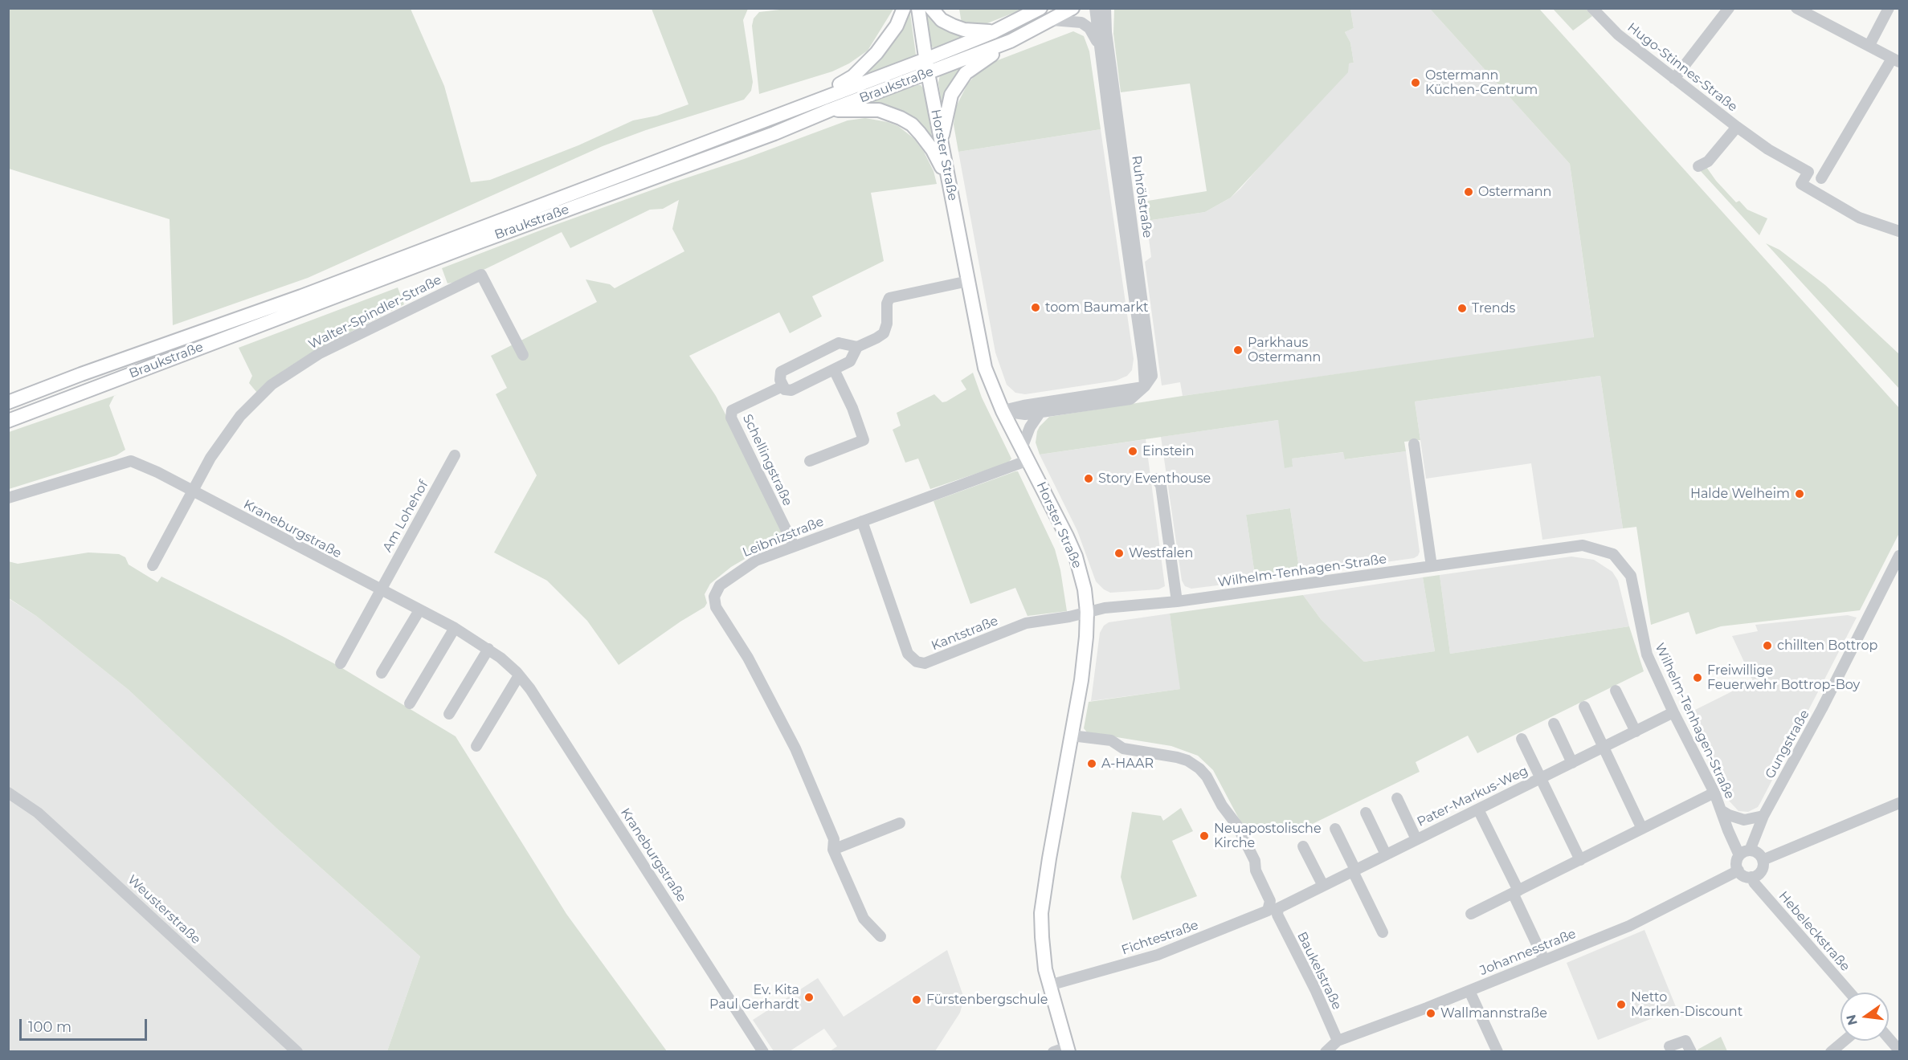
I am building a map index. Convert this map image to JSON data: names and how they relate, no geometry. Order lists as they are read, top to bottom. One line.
{"streets":{"main road":["Braukstraße","Horster Straße"],"street":["Hugo-Stinnes-Straße","Ruhrölstraße","Walter-Spindler-Straße","Schellingstraße","Am Lohehof","Kraneburgstraße","Leibnizstraße","Wilhelm-Tenhagen-Straße","Kantstraße","Gungstraße","Pater-Markus-Weg","Weusterstraße","Hebeleckstraße","Fichtestraße","Johannesstraße","Baukelstraße"]},"crossings":[["Braukstraße","Horster Straße"],["Horster Straße","Leibnizstraße"],["Horster Straße","Wilhelm-Tenhagen-Straße"],["Horster Straße","Kantstraße"],["Horster Straße","Fichtestraße"],["Walter-Spindler-Straße","Kraneburgstraße"],["Schellingstraße","Leibnizstraße"],["Am Lohehof","Kraneburgstraße"],["Leibnizstraße","Kantstraße"],["Wilhelm-Tenhagen-Straße","Kantstraße"],["Wilhelm-Tenhagen-Straße","Gungstraße"],["Wilhelm-Tenhagen-Straße","Pater-Markus-Weg"],["Wilhelm-Tenhagen-Straße","Hebeleckstraße"],["Wilhelm-Tenhagen-Straße","Johannesstraße"],["Gungstraße","Hebeleckstraße"],["Gungstraße","Johannesstraße"],["Pater-Markus-Weg","Baukelstraße"],["Hebeleckstraße","Johannesstraße"],["Johannesstraße","Baukelstraße"]],"places":["Ostermann Küchen-Centrum","Ostermann","toom Baumarkt","Trends","Parkhaus Ostermann","Einstein","Story Eventhouse","Halde Welheim","Westfalen","chillten Bottrop","Freiwillige Feuerwehr Bottrop-Boy","A-HAAR","Neuapostolische Kirche","Ev. Kita Paul Gerhardt","Fürstenbergschule","Netto Marken-Discount","Wallmannstraße"],"scale_bar":"100 m","north":"left"}
